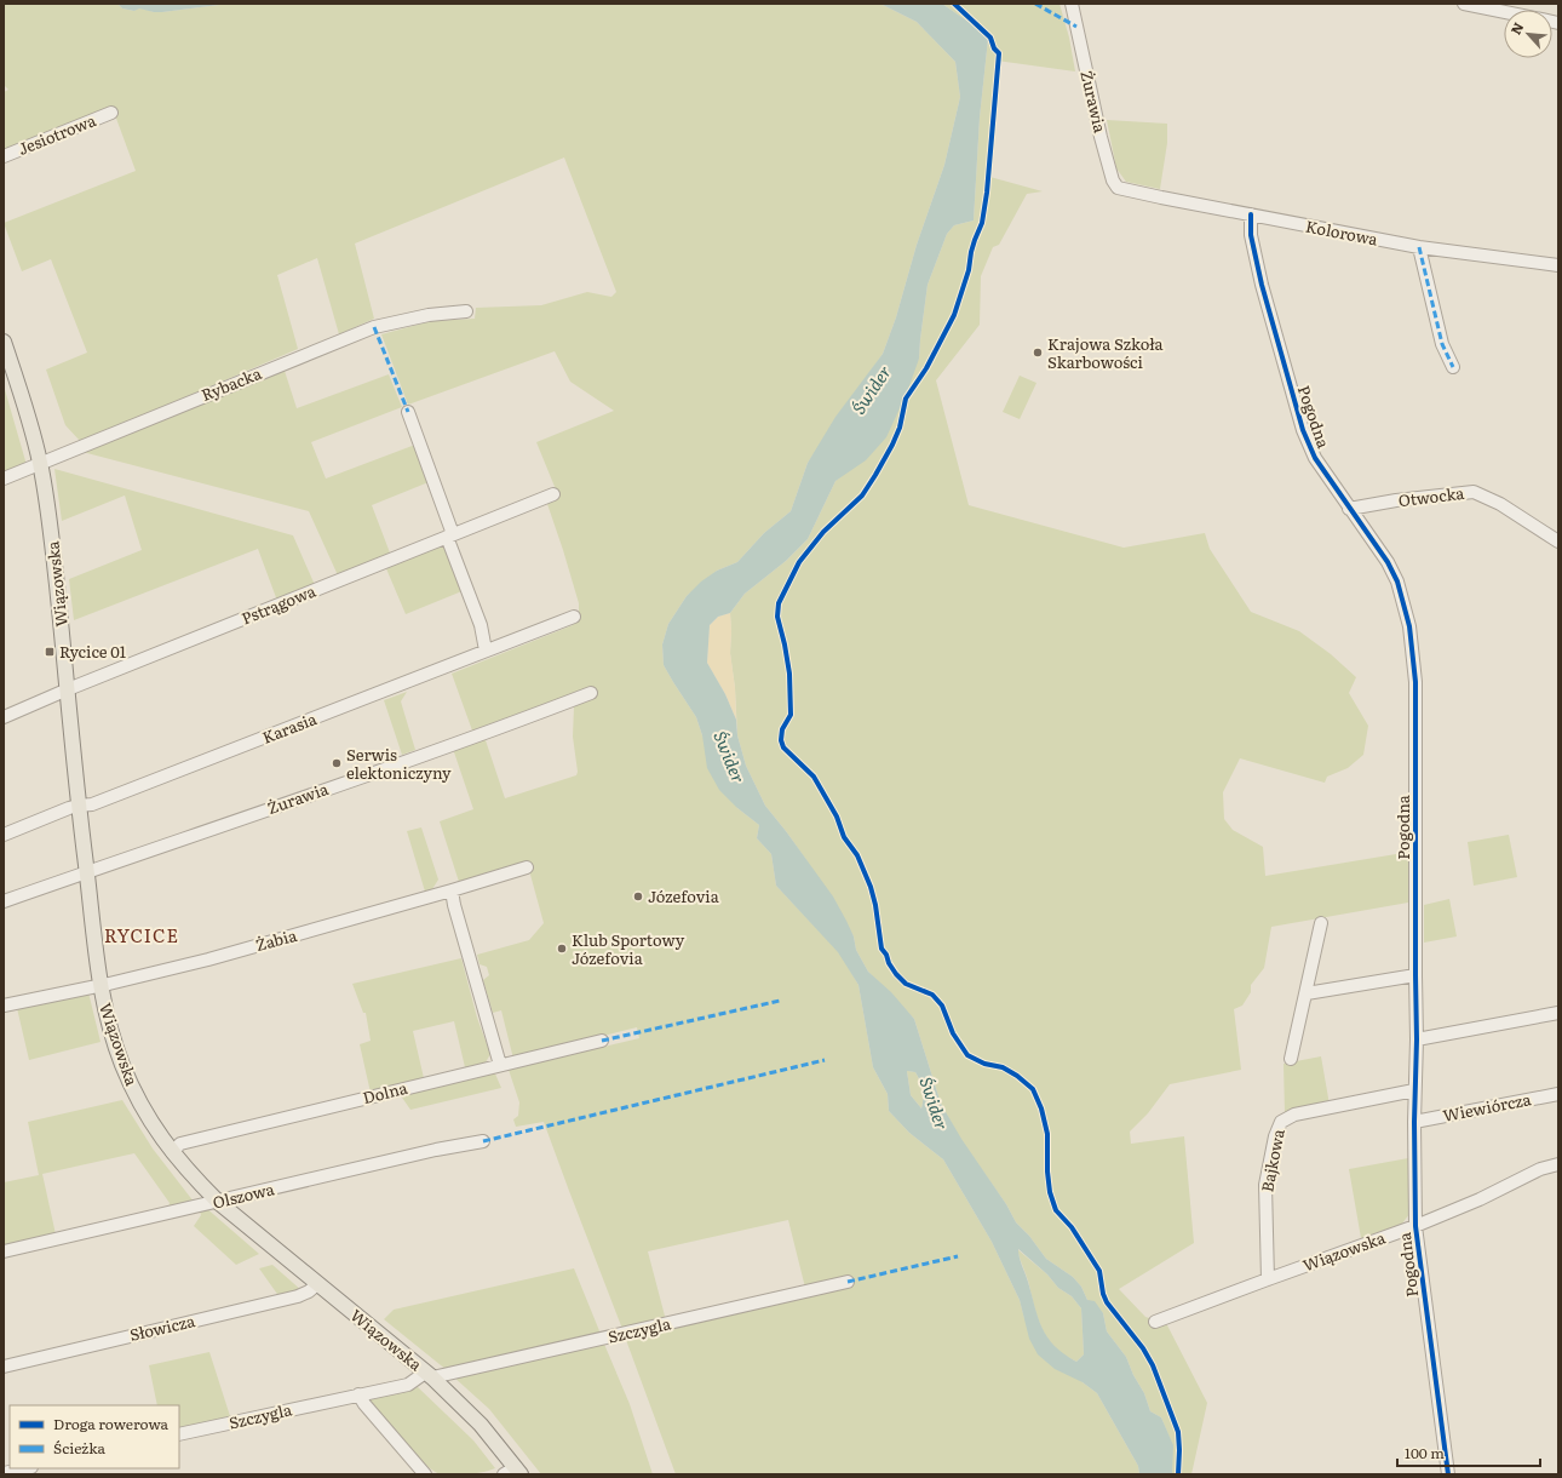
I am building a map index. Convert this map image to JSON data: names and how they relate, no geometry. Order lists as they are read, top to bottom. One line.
{"streets":{"main road":["Wiązowska"],"street":["Żurawia","Jesiotrowa","Kolorowa","Rybacka","Pogodna","Otwocka","Pstrągowa","Karasia","Żabia","Dolna","Wiewiórcza","Bajkowa","Olszowa","Słowicza","Szczygla"]},"crossings":[["Żurawia","Kolorowa"],["Żurawia","Wiązowska"],["Kolorowa","Pogodna"],["Rybacka","Wiązowska"],["Pogodna","Otwocka"],["Pogodna","Wiązowska"],["Pogodna","Wiewiórcza"],["Pogodna","Bajkowa"],["Wiązowska","Pstrągowa"],["Wiązowska","Karasia"],["Wiązowska","Żabia"],["Wiązowska","Dolna"],["Wiązowska","Bajkowa"],["Wiązowska","Olszowa"],["Wiązowska","Słowicza"],["Wiązowska","Szczygla"]],"districts":["RYCICE"],"water":["Świder"],"places":{"other":["Krajowa Szkoła Skarbowości","Serwis elektoniczyny","Józefovia","Klub Sportowy Józefovia"],"transit":["Rycice 01"]},"legend":["Droga rowerowa","Ścieżka"],"scale_bar":"100 m","north":"top left"}
